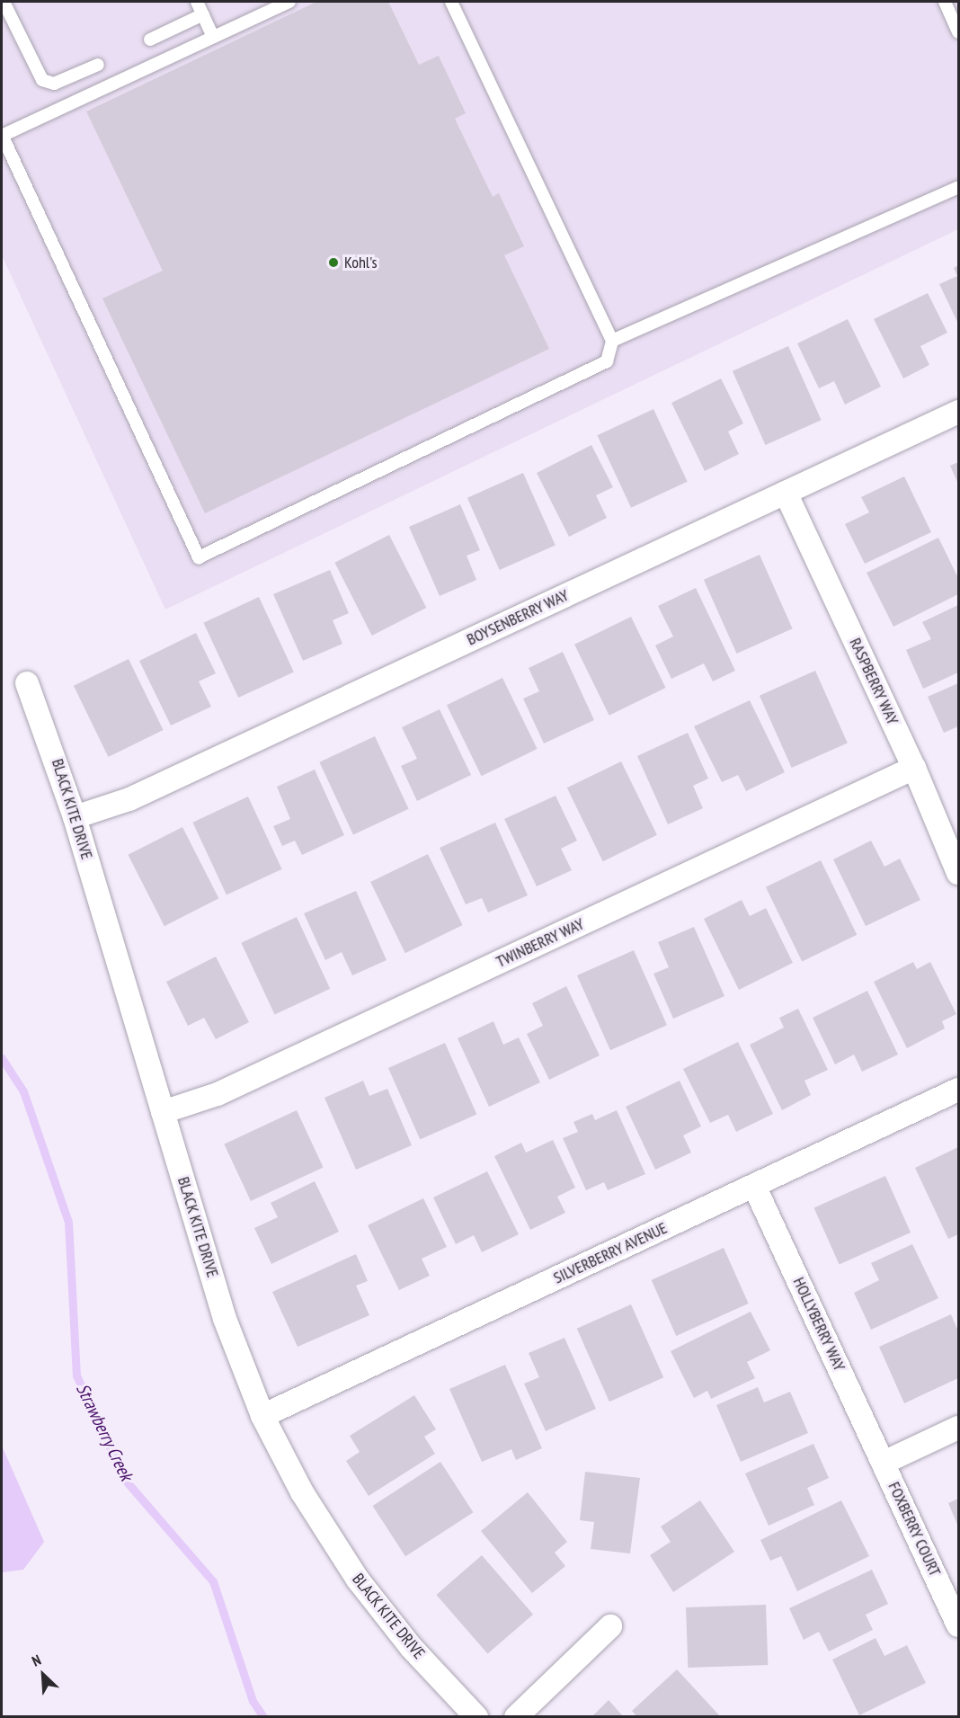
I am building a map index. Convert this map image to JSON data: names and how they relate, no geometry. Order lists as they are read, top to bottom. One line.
{"streets":{"street":["BOYSENBERRY WAY","RASPBERRY WAY","BLACK KITE DRIVE","TWINBERRY WAY","SILVERBERRY AVENUE","HOLLYBERRY WAY","FOXBERRY COURT"]},"crossings":[["BOYSENBERRY WAY","RASPBERRY WAY"],["BOYSENBERRY WAY","BLACK KITE DRIVE"],["RASPBERRY WAY","TWINBERRY WAY"],["BLACK KITE DRIVE","TWINBERRY WAY"],["BLACK KITE DRIVE","SILVERBERRY AVENUE"],["SILVERBERRY AVENUE","HOLLYBERRY WAY"],["HOLLYBERRY WAY","FOXBERRY COURT"]],"water":["Strawberry Creek"],"places":["Kohl's"],"north":"top left"}
